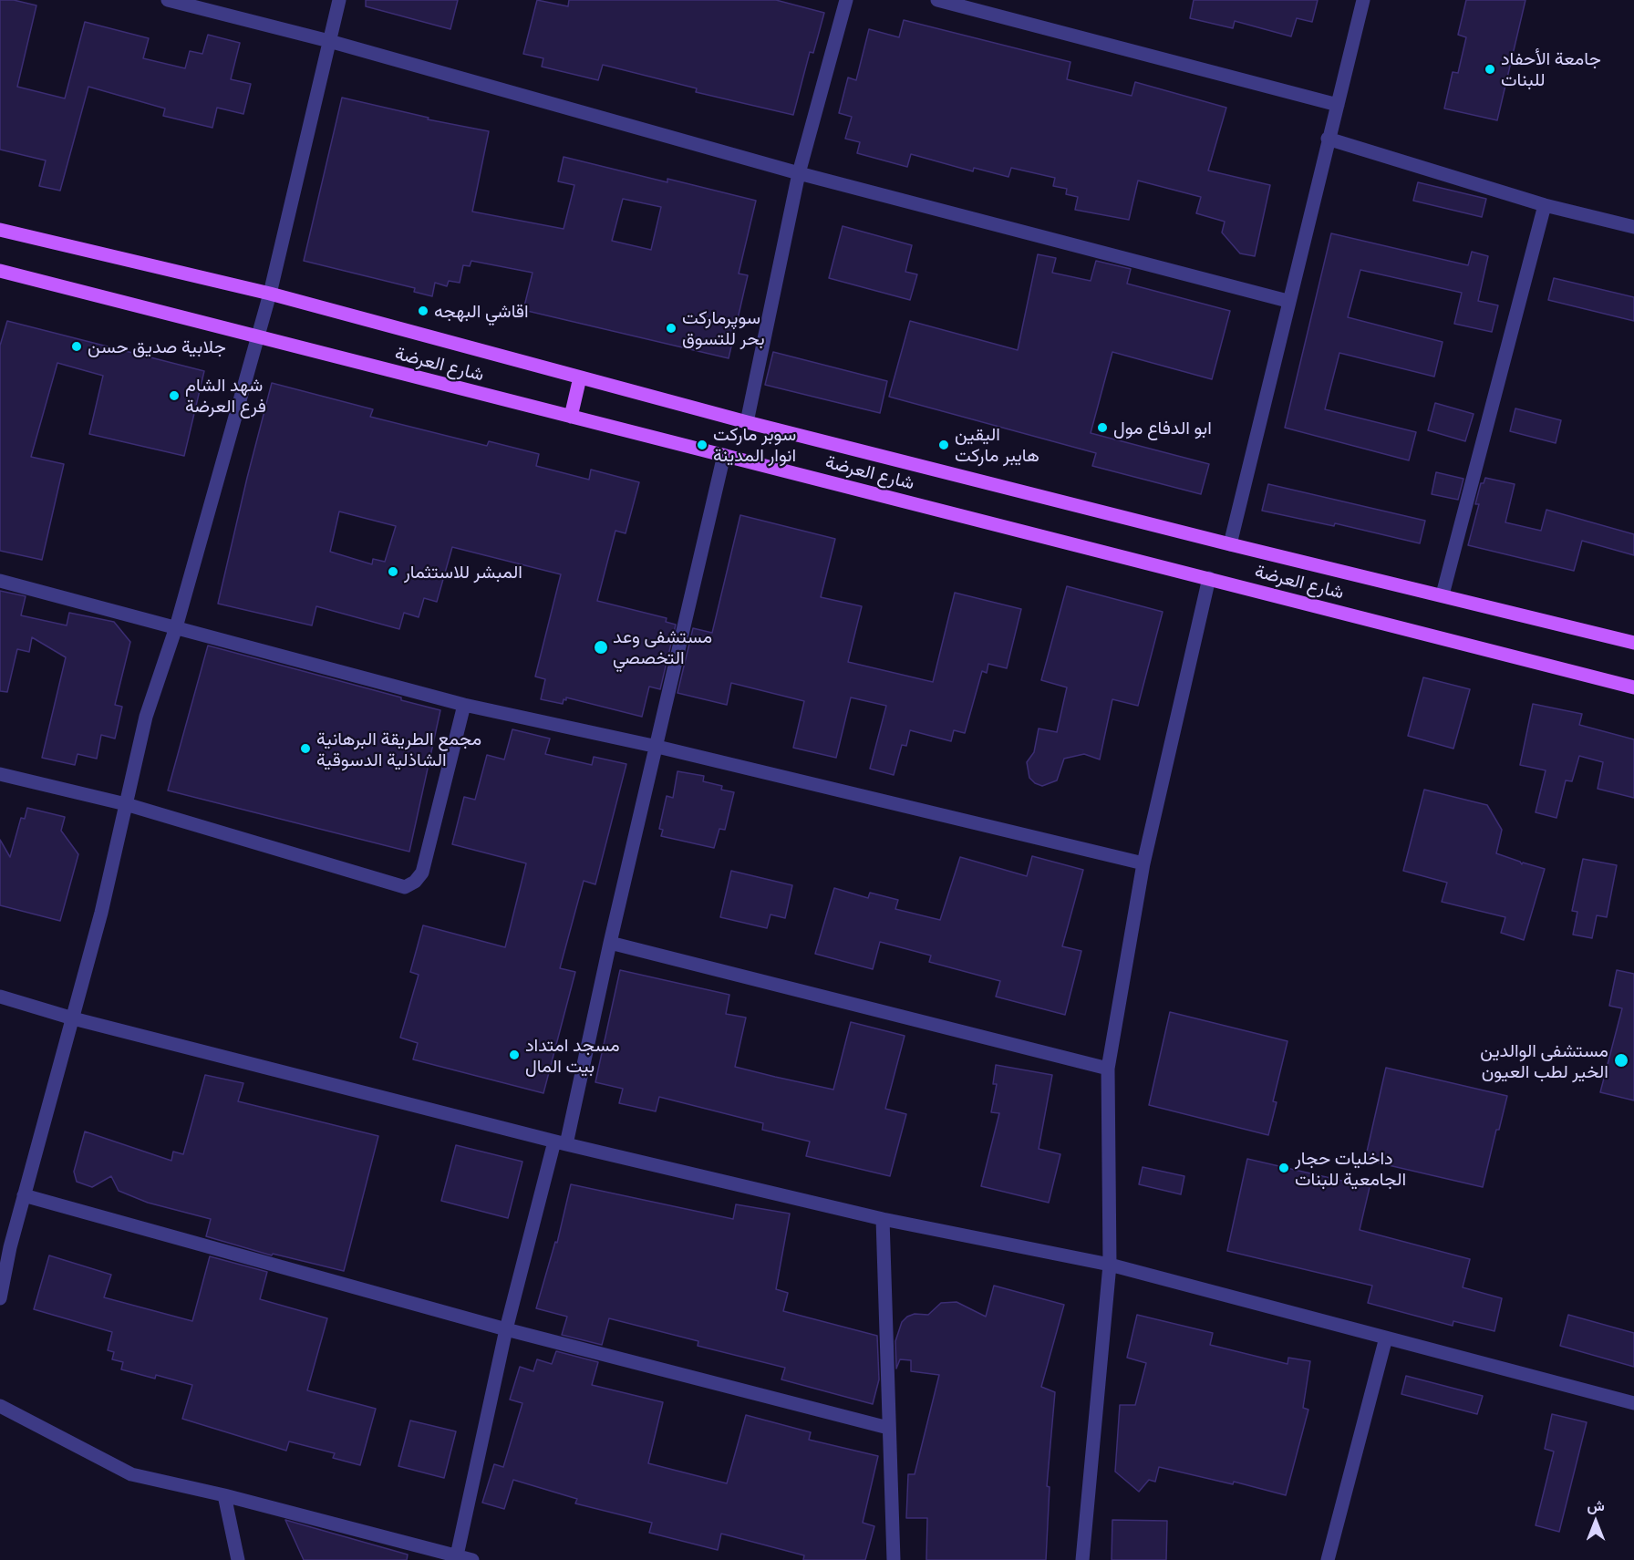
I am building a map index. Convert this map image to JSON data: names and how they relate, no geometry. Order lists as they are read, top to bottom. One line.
{"streets":{"main road":["شارع العرضة"]},"places":["جامعة الأحفاد للبنات","اقاشي البهجه","سوپرمارکت بحر للتسوق","جلابية صديق حسن","شهد الشام فرع العرضة","ابو الدفاع مول","سوبر ماركت انوار المدينة","اليقين هايبر ماركت","المبشر للاستثمار","مستشفى وعد التخصصي","مجمع الطريقة البرهانية الشاذلية الدسوقية","مسجد امتداد بيت المال","مستشفى الوالدين الخير لطب العيون","داخليات حجار الجامعية للبنات"],"north":"top"}
